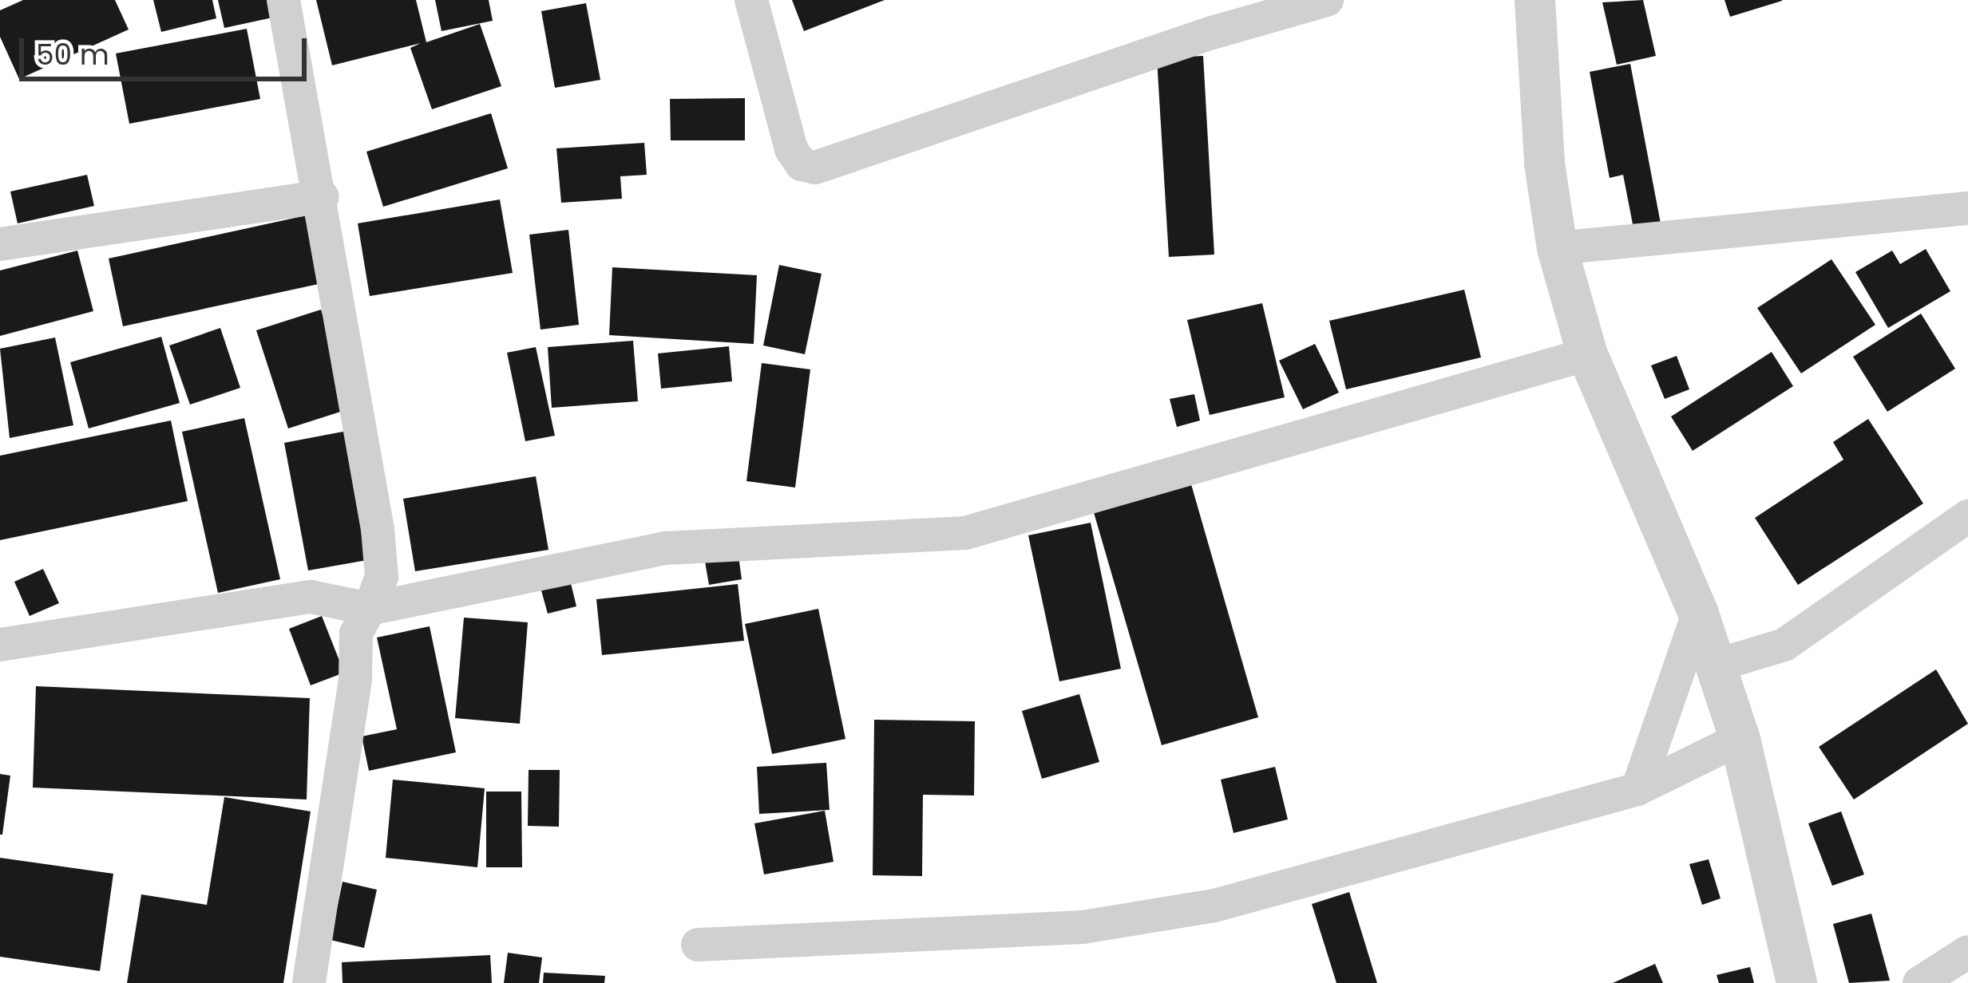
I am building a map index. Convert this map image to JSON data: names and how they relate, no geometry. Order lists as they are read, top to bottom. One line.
{"scale_bar":"50 m"}
